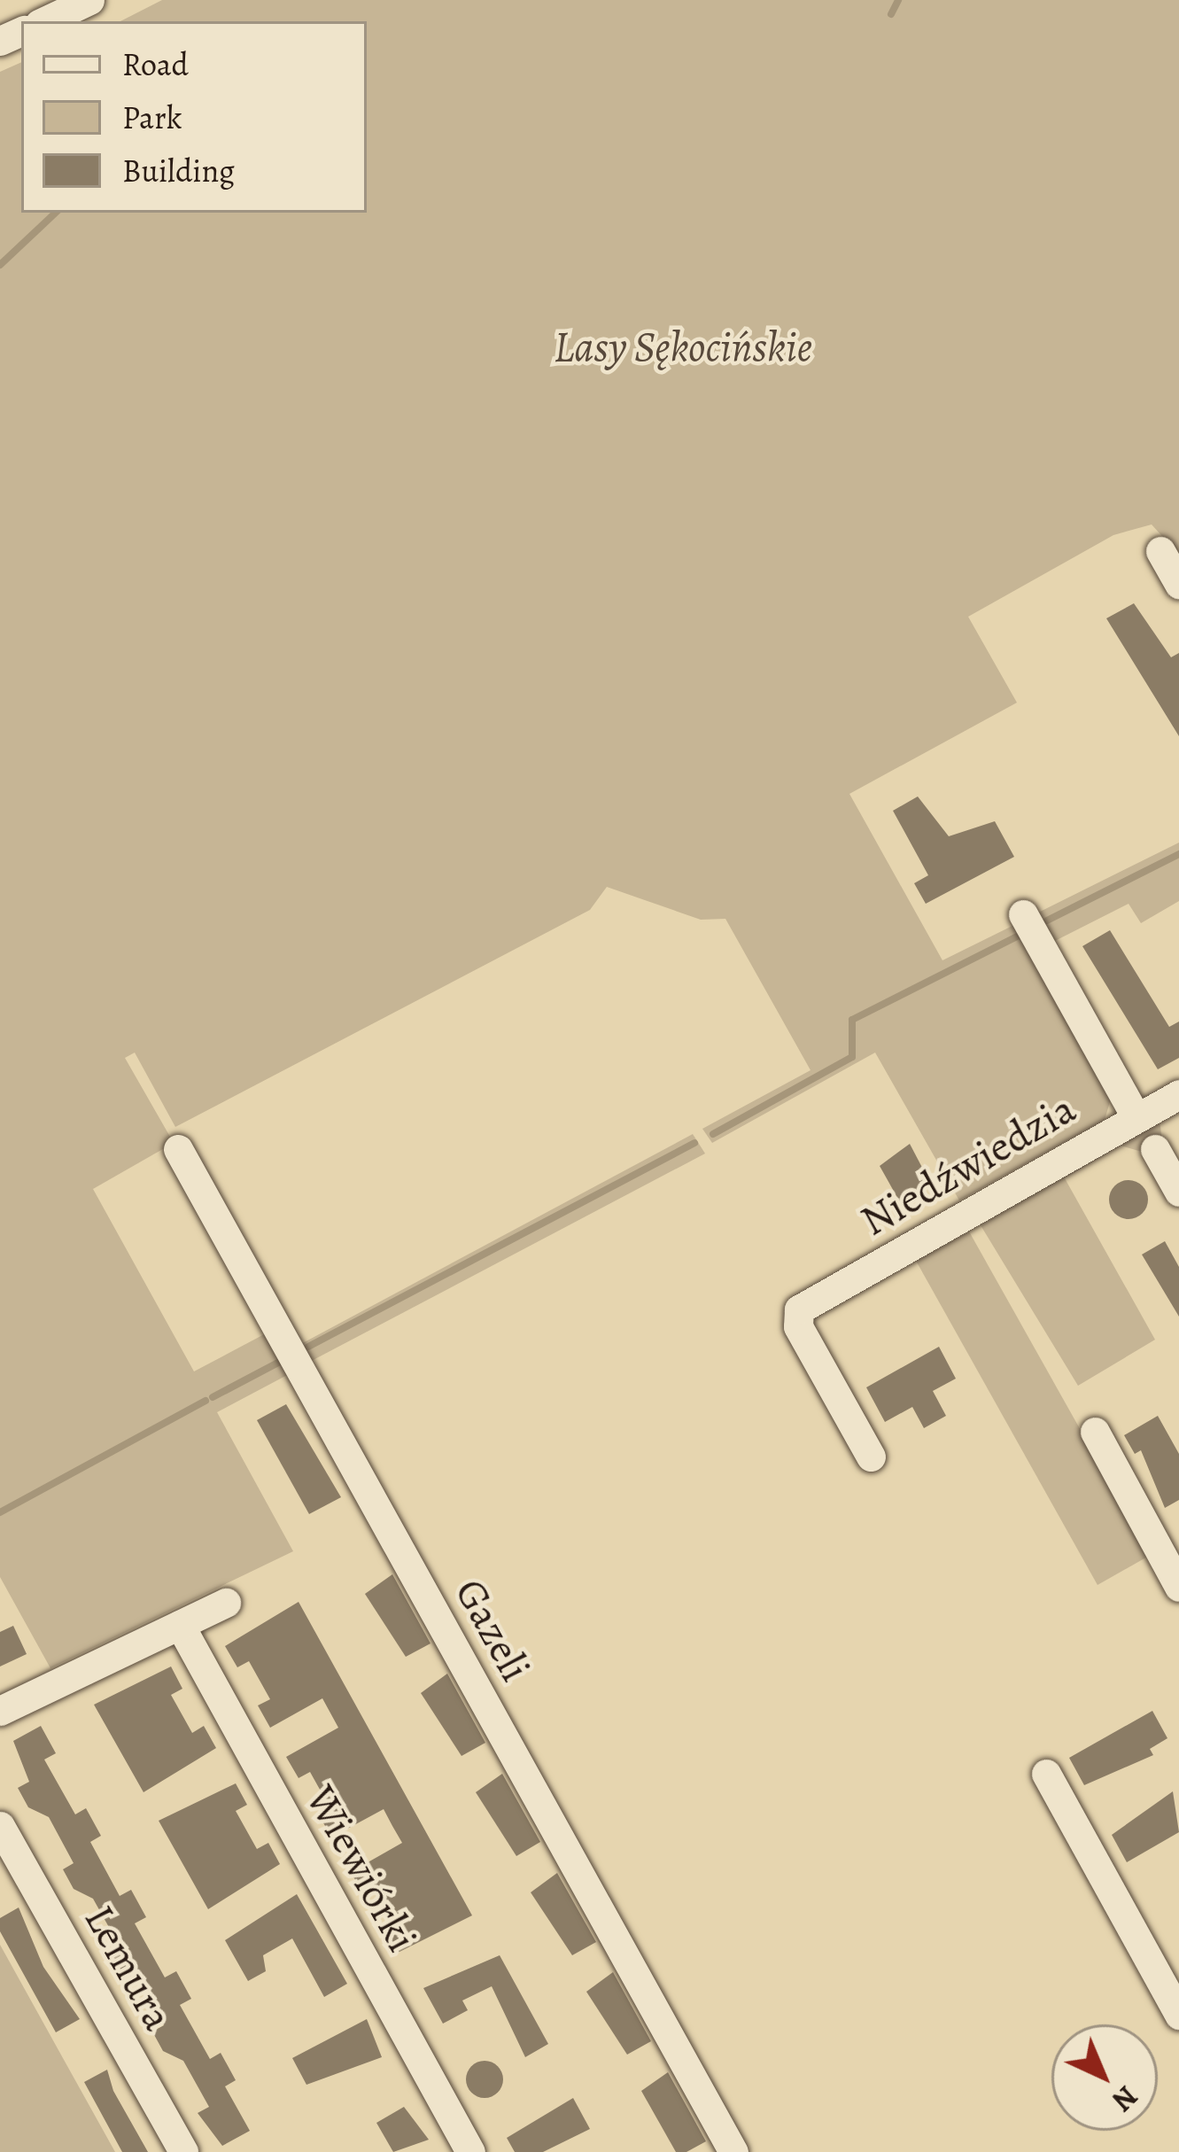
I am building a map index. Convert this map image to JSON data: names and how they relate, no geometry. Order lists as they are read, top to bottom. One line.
{"streets":{"street":["Niedźwiedzia","Gazeli","Wiewiórki","Lemura"]},"parks":["Lasy Sękocińskie"],"legend":["Road","Park","Building"],"north":"bottom right"}
